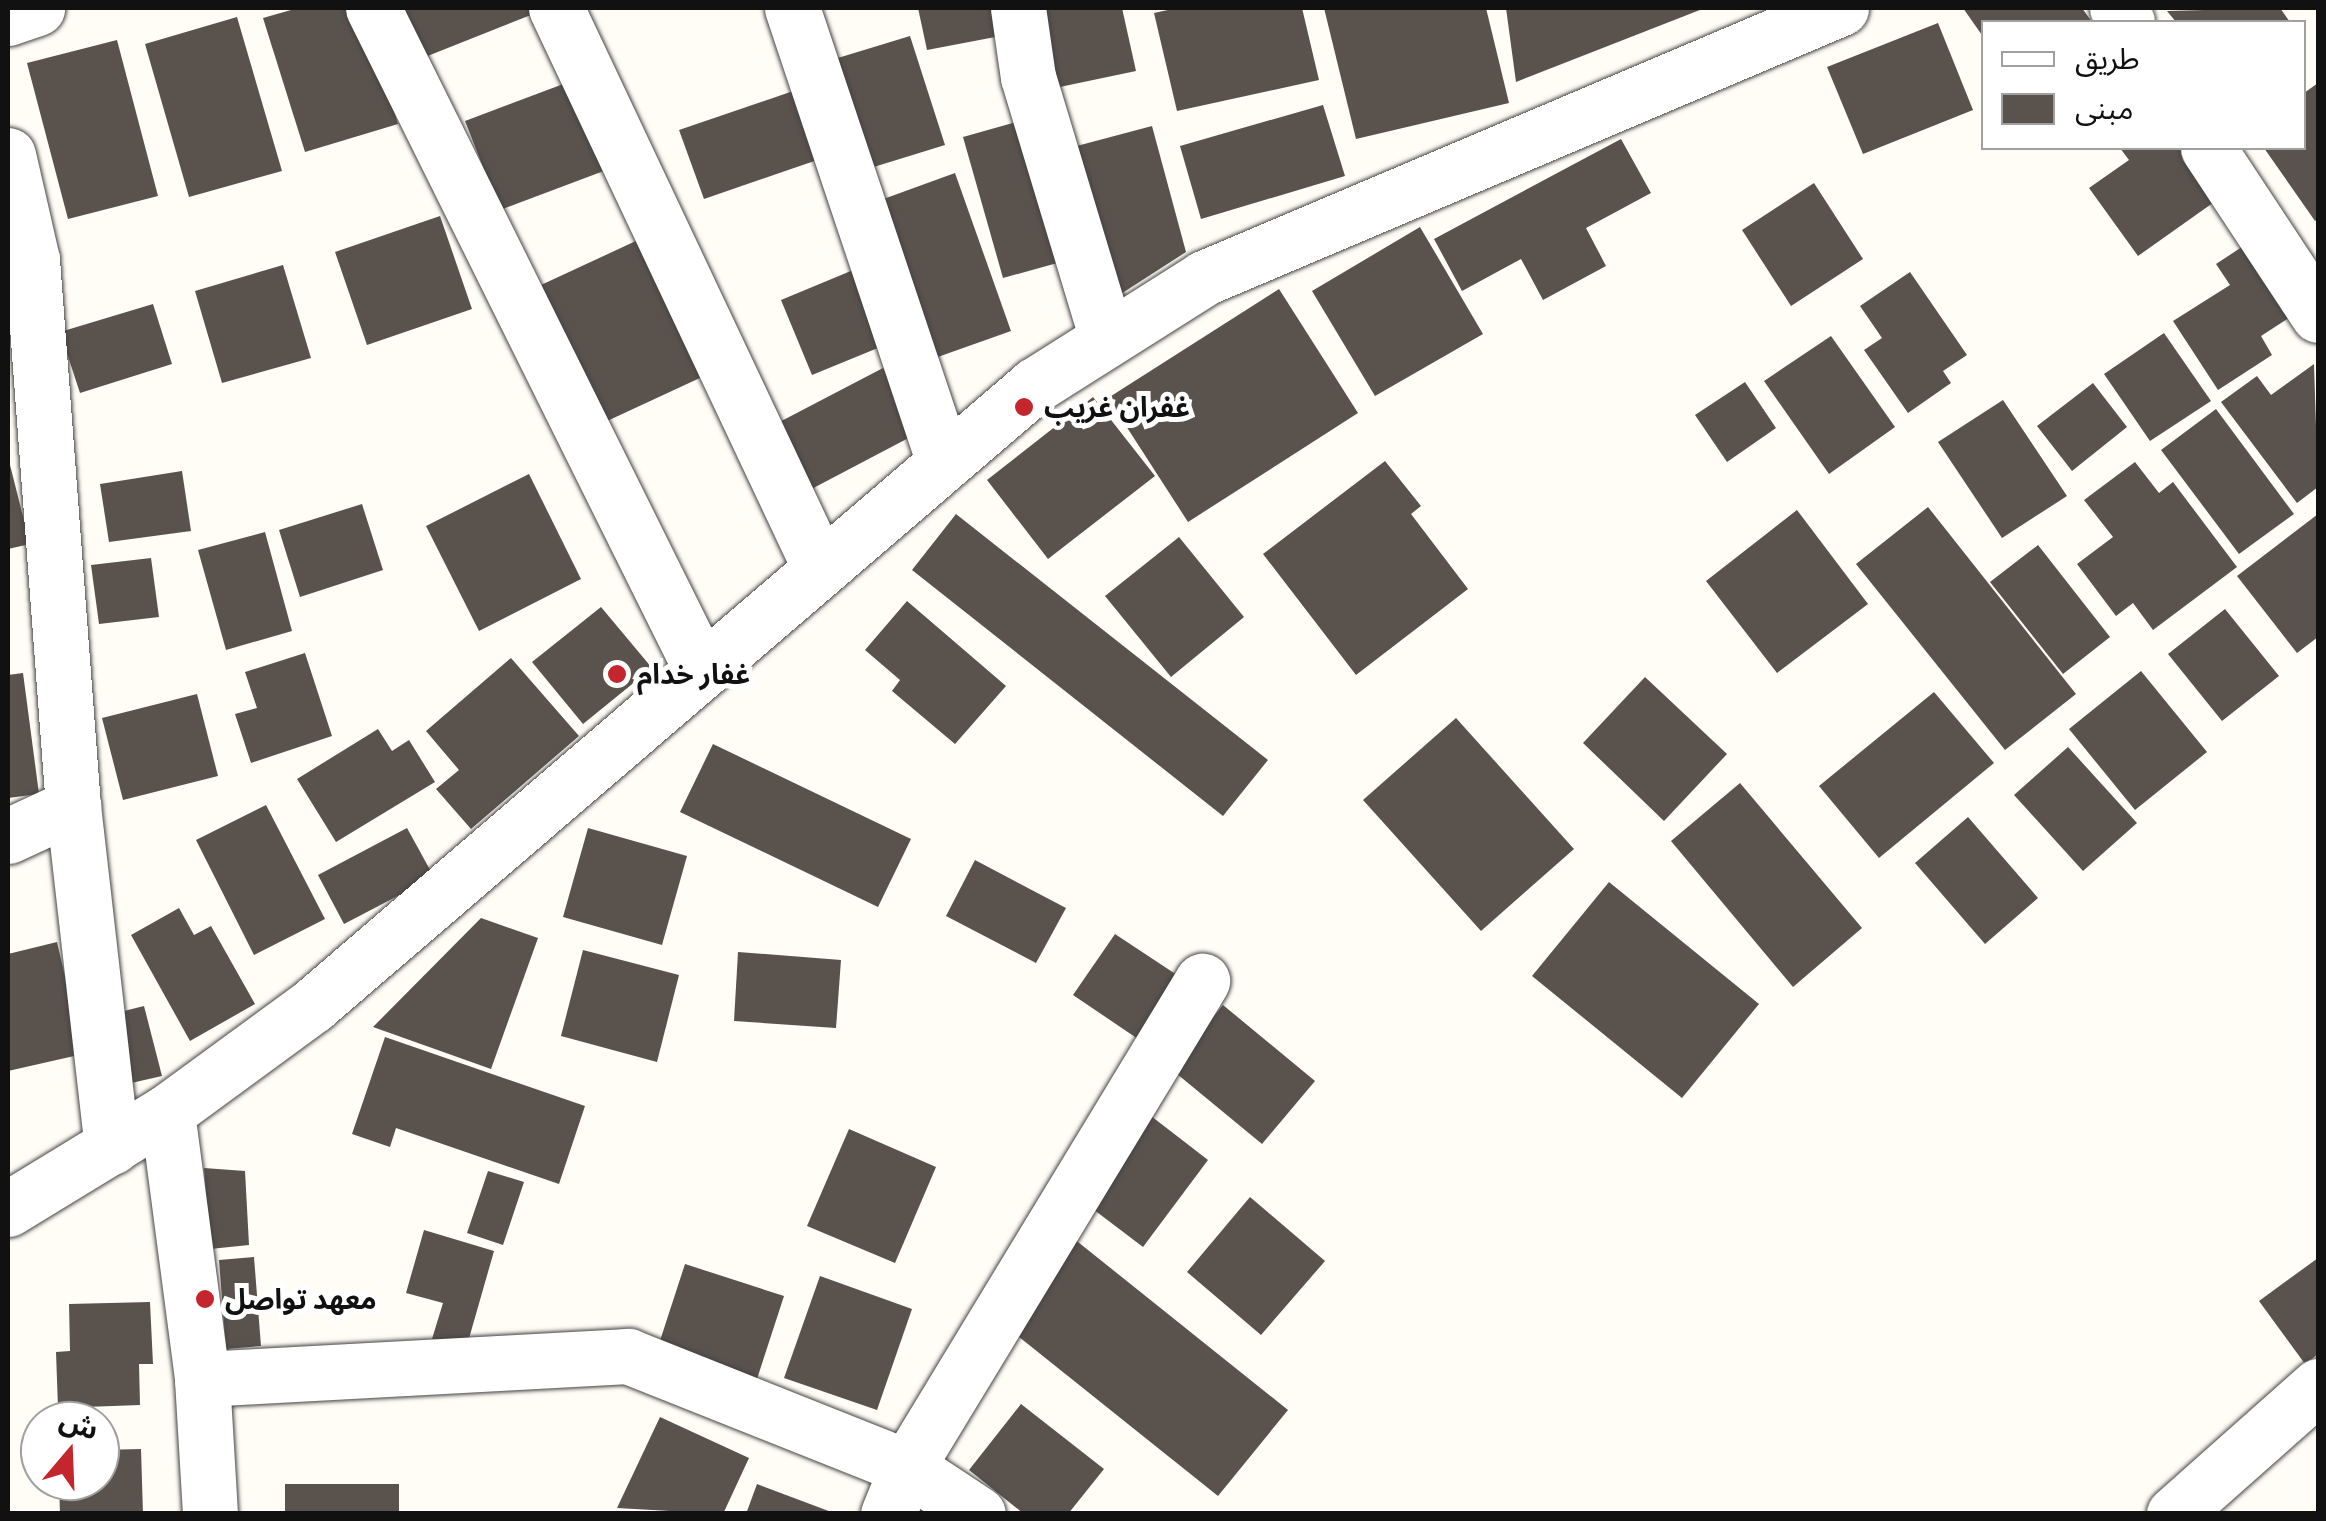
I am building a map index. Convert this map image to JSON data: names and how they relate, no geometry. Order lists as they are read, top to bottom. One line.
{"places":["غفران غريب","غفار خدام","معهد تواصل"],"legend":["طريق","مبنى"],"north":"top"}
